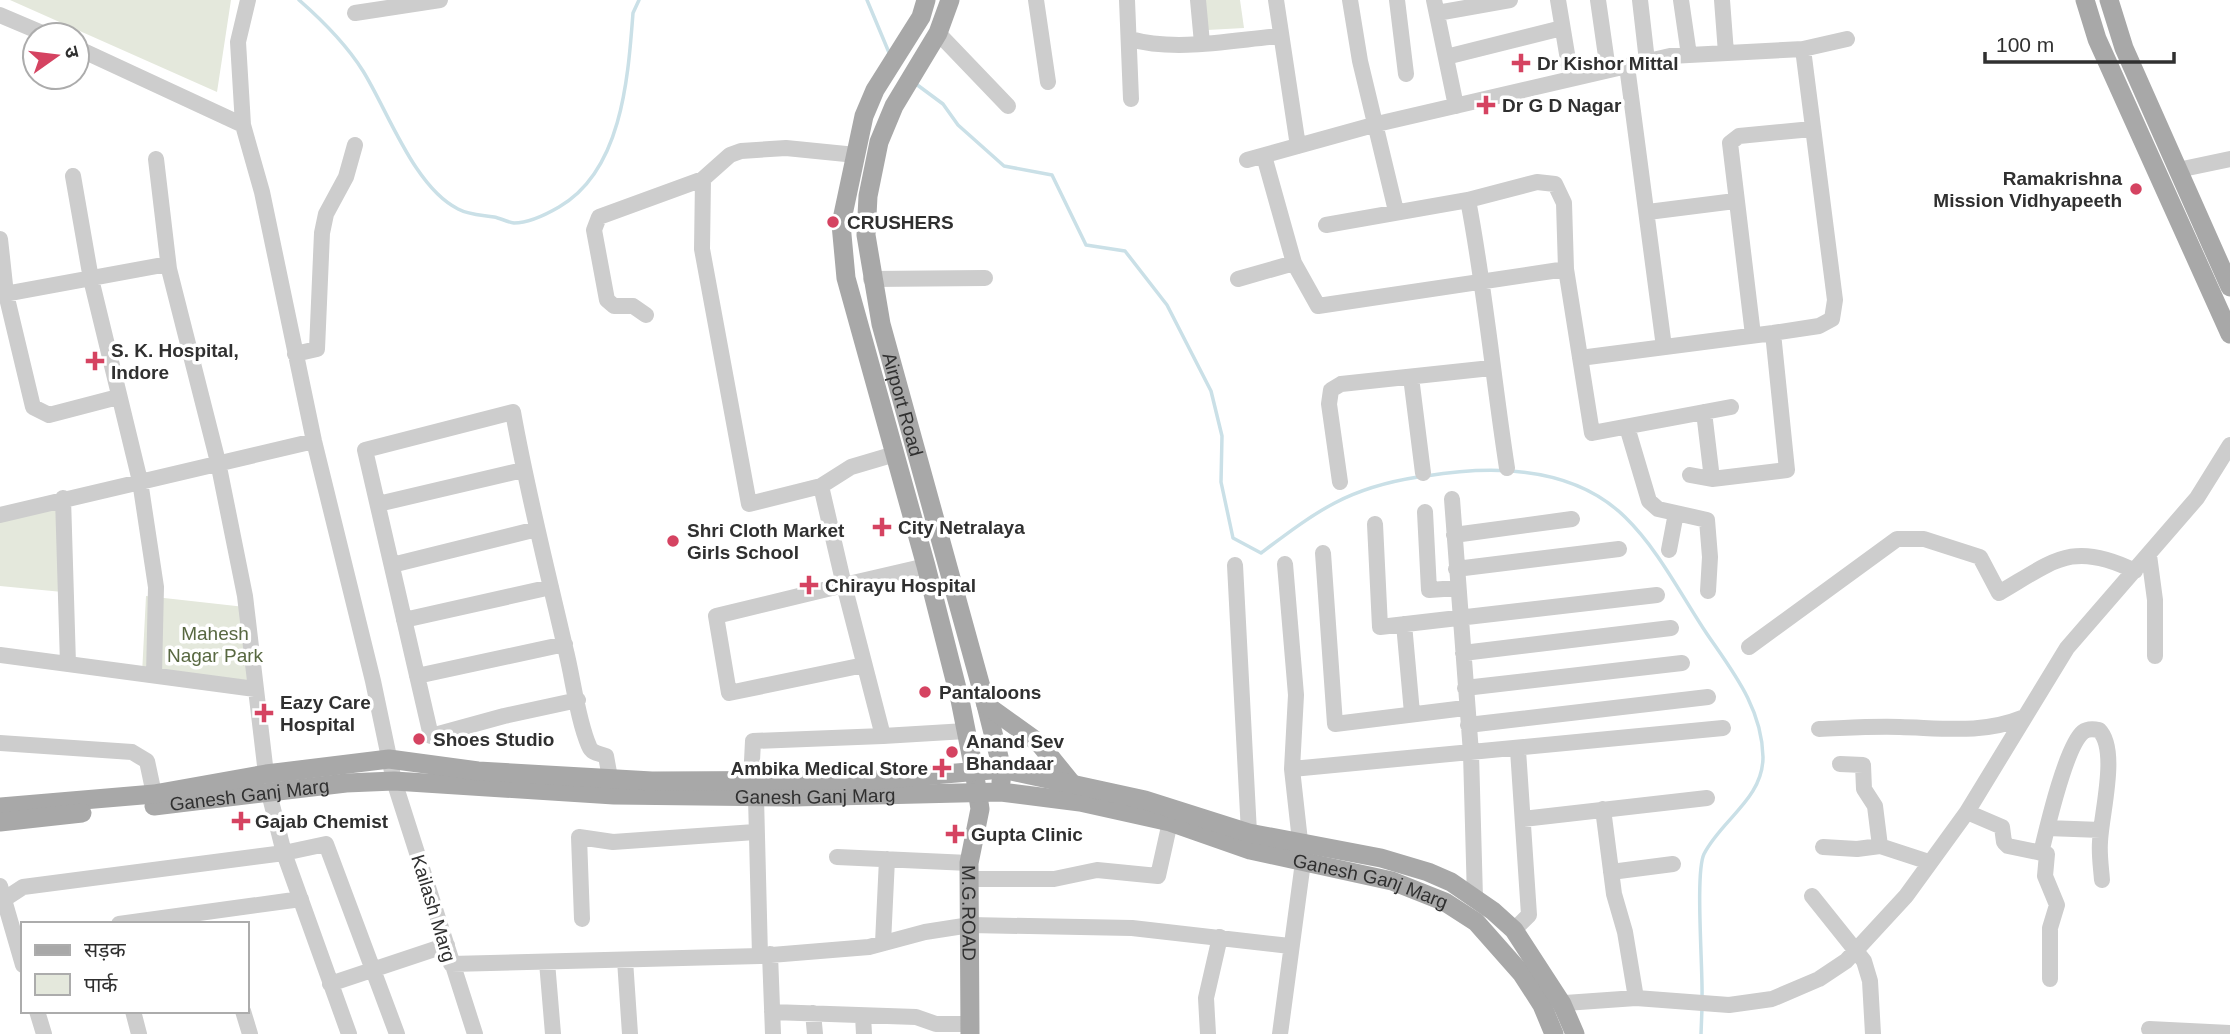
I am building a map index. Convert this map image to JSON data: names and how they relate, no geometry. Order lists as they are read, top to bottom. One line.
{"streets":{"main road":["Airport Road","Ganesh Ganj Marg","M.G.ROAD"],"street":["Kailash Marg"]},"crossings":[["Airport Road","Ganesh Ganj Marg"],["Ganesh Ganj Marg","Kailash Marg"],["Ganesh Ganj Marg","M.G.ROAD"]],"parks":["Mahesh Nagar Park"],"places":{"health":["Dr Kishor Mittal","Dr G D Nagar","S. K. Hospital, Indore","City Netralaya","Chirayu Hospital","Eazy Care Hospital","Ambika Medical Store","Gajab Chemist","Gupta Clinic"],"other":["Ramakrishna Mission Vidhyapeeth","CRUSHERS","Shri Cloth Market Girls School","Pantaloons","Shoes Studio","Anand Sev Bhandaar"]},"legend":["सड़क","पार्क"],"scale_bar":"100 m","north":"right"}
